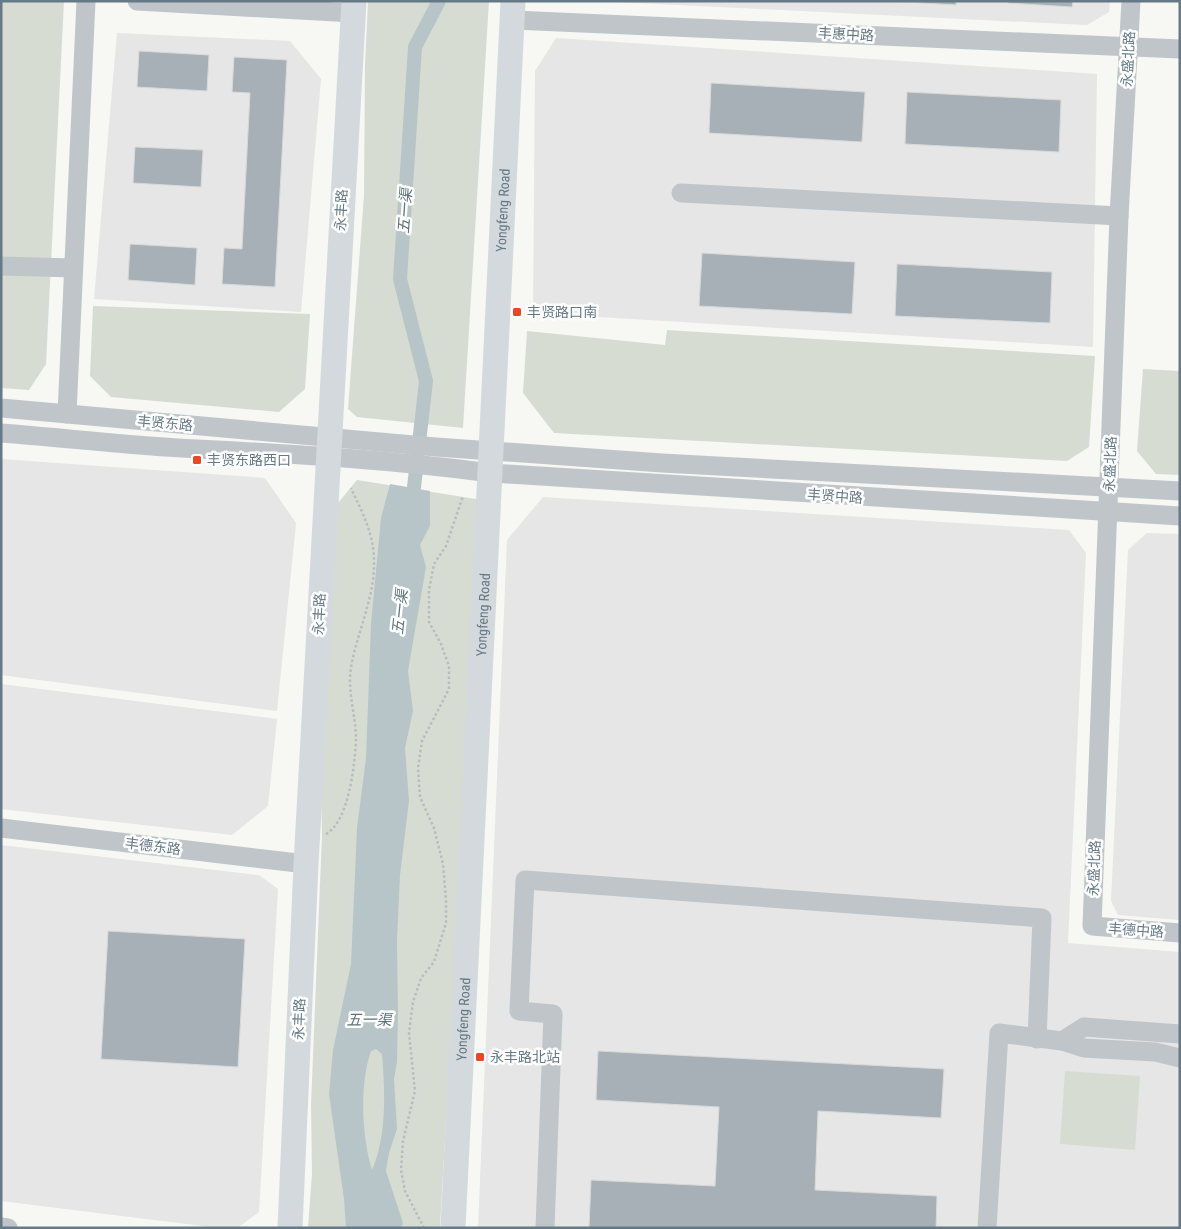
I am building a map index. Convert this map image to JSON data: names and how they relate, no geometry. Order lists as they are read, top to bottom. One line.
{"streets":{"main road":["永丰路","Yongfeng Road"],"street":["丰惠中路","永盛北路","丰贤东路","丰贤中路","丰德东路","丰德中路"]},"crossings":[["丰惠中路","永盛北路"],["丰惠中路","Yongfeng Road"],["永盛北路","丰贤中路"],["永盛北路","丰德中路"],["永丰路","丰贤东路"],["永丰路","丰德东路"],["Yongfeng Road","丰贤中路"]],"water":["五一渠"],"places":{"transit":["丰贤路口南","丰贤东路西口","永丰路北站"]}}
